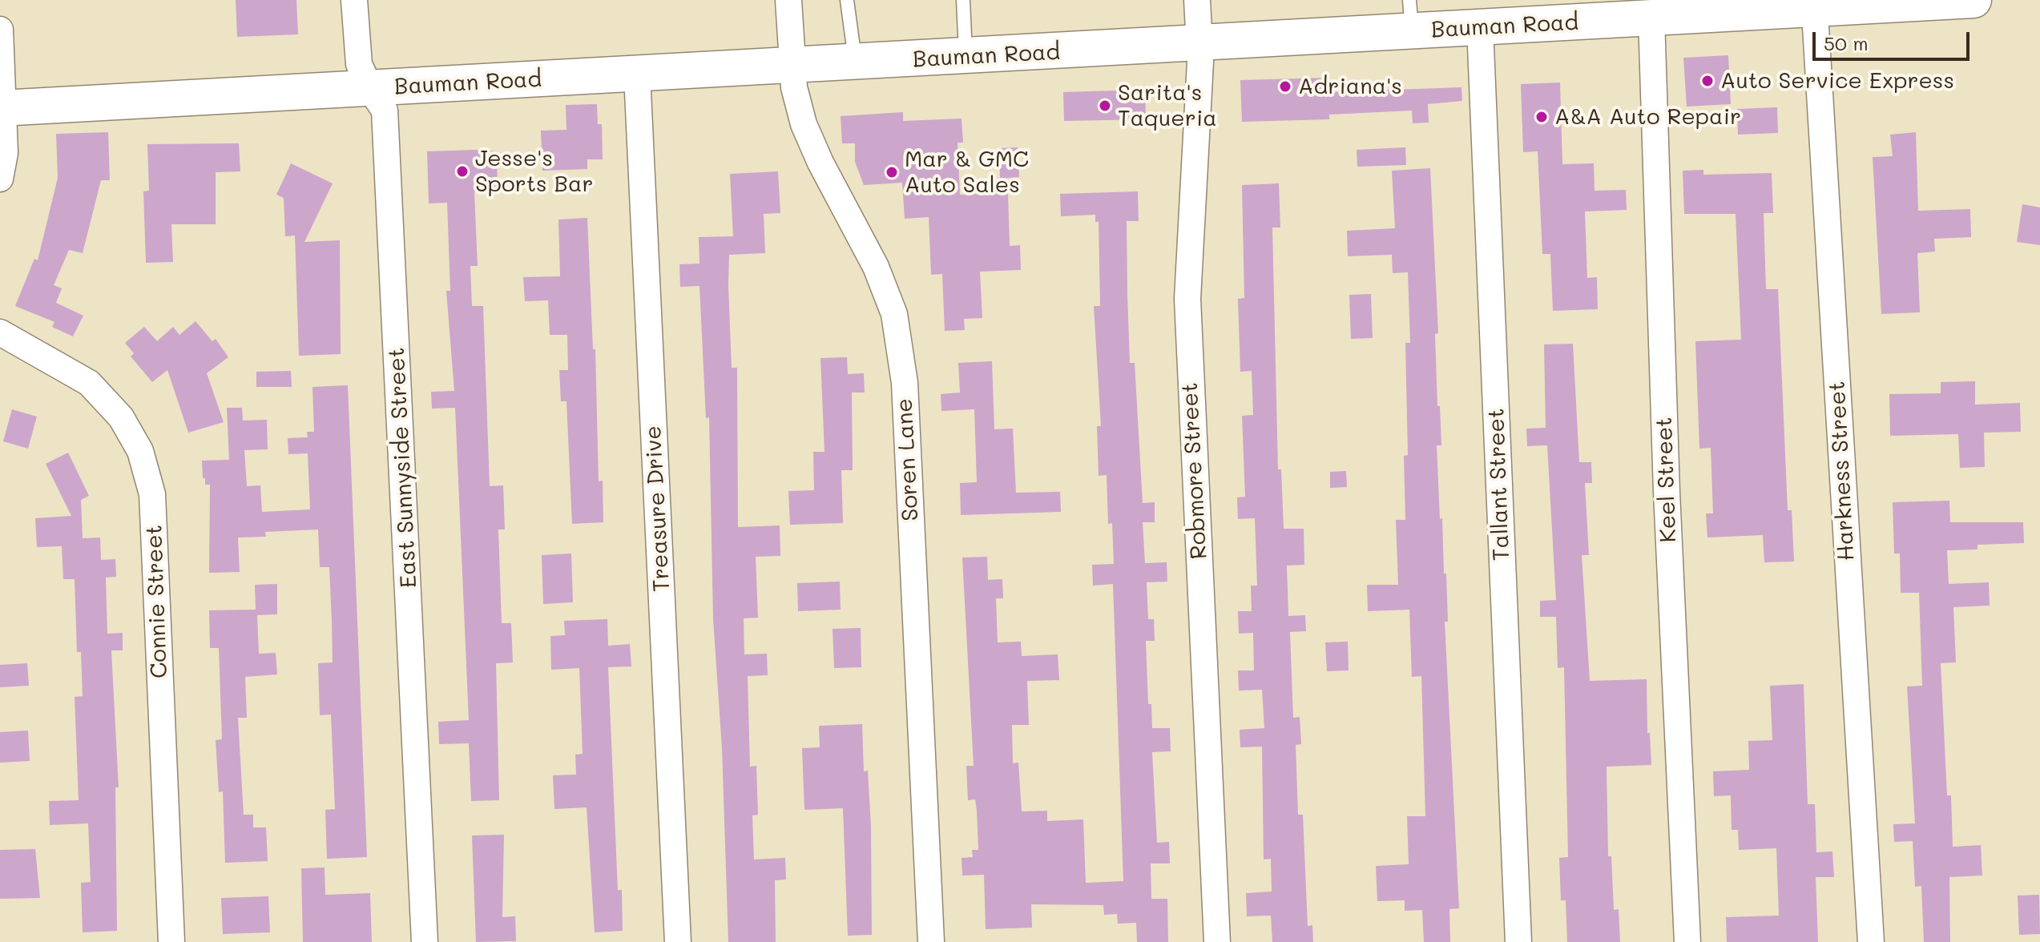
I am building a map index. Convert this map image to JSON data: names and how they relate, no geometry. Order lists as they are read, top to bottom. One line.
{"streets":{"street":["Bauman Road","Soren Lane","East Sunnyside Street","Robmore Street","Harkness Street","Keel Street","Tallant Street","Treasure Drive","Connie Street"]},"crossings":[["Bauman Road","Soren Lane"],["Bauman Road","East Sunnyside Street"],["Bauman Road","Robmore Street"],["Bauman Road","Harkness Street"],["Bauman Road","Keel Street"],["Bauman Road","Tallant Street"],["Bauman Road","Treasure Drive"]],"places":["Auto Service Express","Adriana's","Sarita's Taqueria","A&A Auto Repair","Jesse's Sports Bar","Mar & GMC Auto Sales"],"scale_bar":"50 m"}
